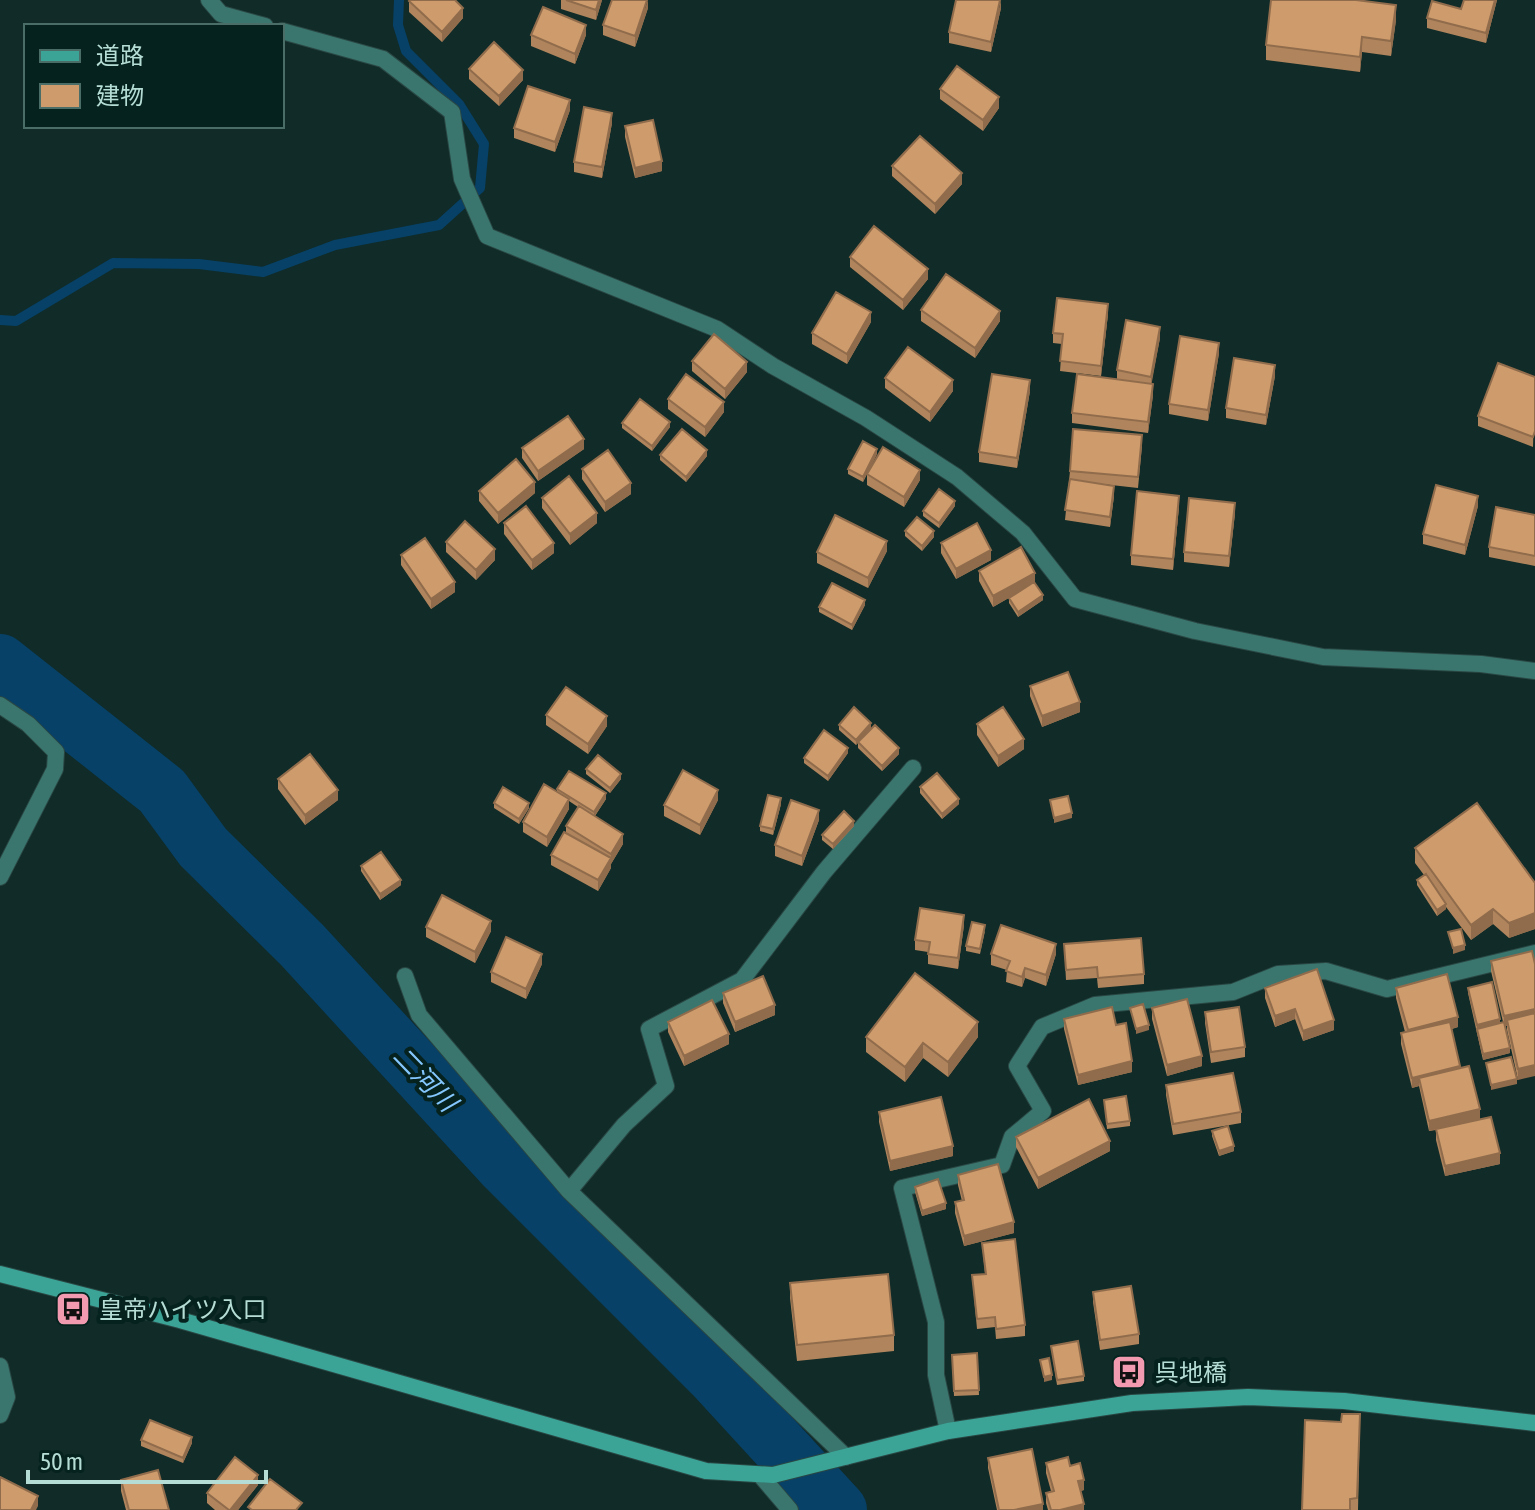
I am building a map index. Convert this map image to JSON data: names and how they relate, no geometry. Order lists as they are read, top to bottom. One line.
{"water":["二河川"],"places":{"bus stop":["皇帝ハイツ入口","呉地橋"]},"legend":["道路","建物"],"scale_bar":"50 m"}
